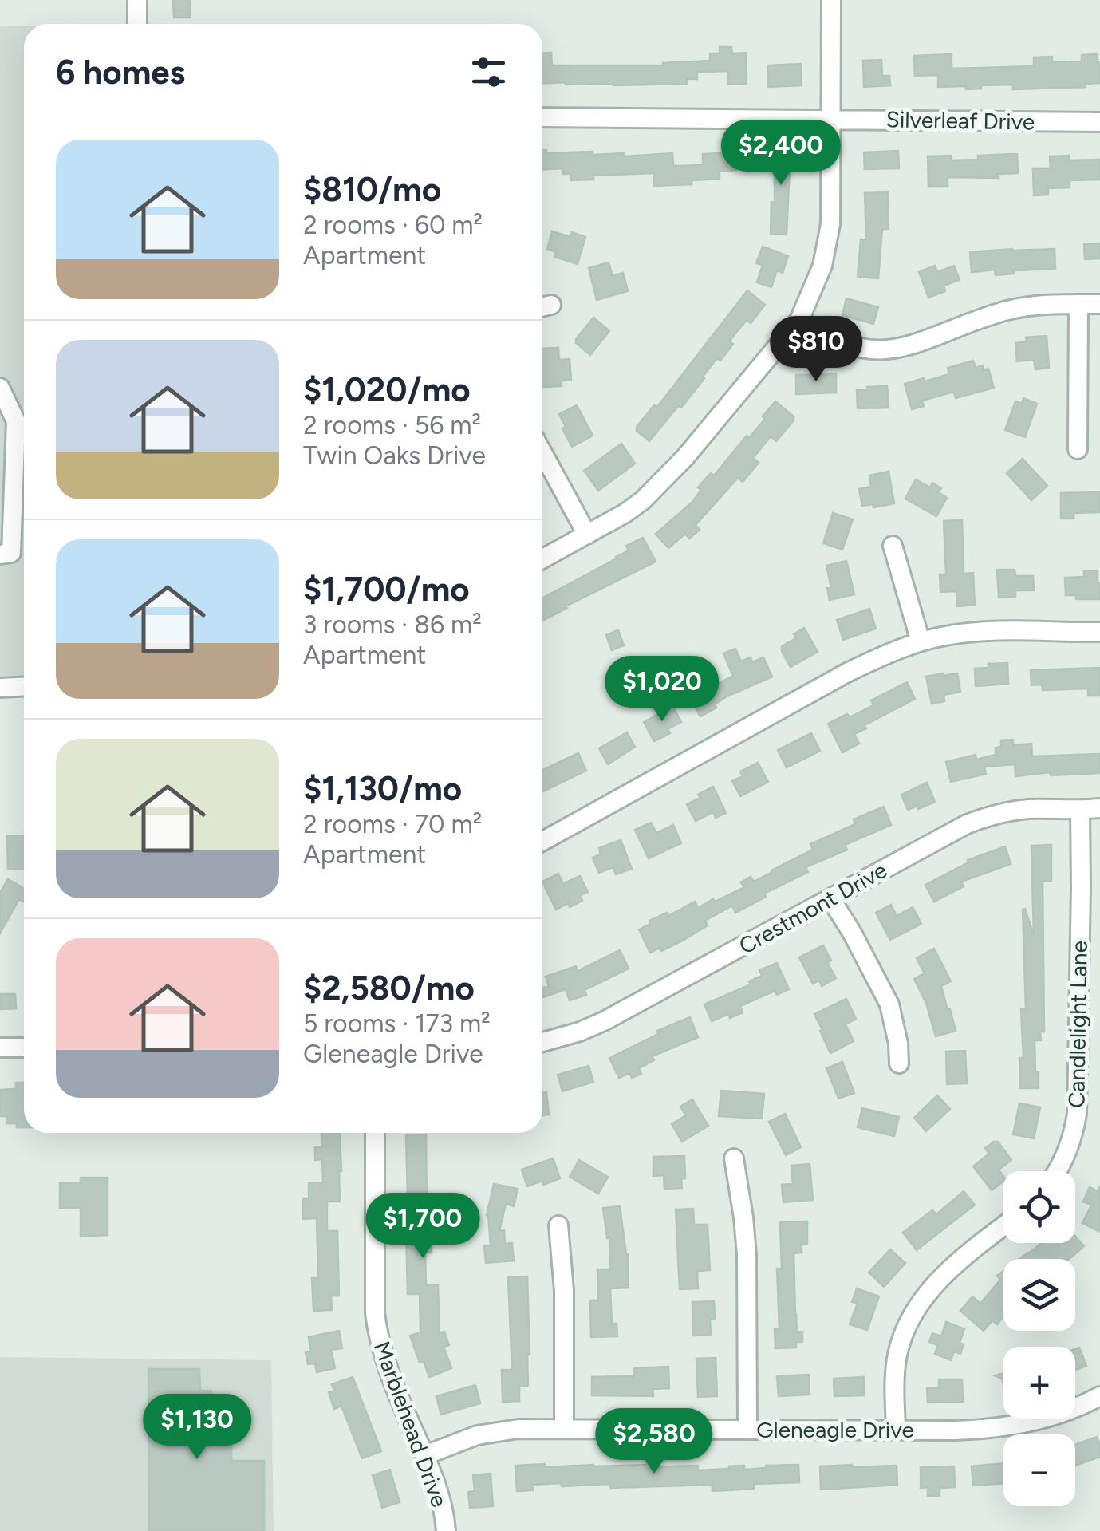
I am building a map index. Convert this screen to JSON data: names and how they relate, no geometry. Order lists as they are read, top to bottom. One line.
{"streets":{"street":["Silverleaf Drive","Crestmont Drive","Candlelight Lane","Marblehead Drive","Gleneagle Drive"]},"crossings":[["Crestmont Drive","Candlelight Lane"],["Marblehead Drive","Gleneagle Drive"]],"page":{"heading":"6 homes","price":["$2,400","$810","$1,020","$1,700","$1,130","$2,580"],"list":[{"name":"$810/mo","note":"2 rooms · 60 m² · Apartment"},{"name":"$1,020/mo","note":"2 rooms · 56 m² · Twin Oaks Drive"},{"name":"$1,700/mo","note":"3 rooms · 86 m² · Apartment"},{"name":"$1,130/mo","note":"2 rooms · 70 m² · Apartment"},{"name":"$2,580/mo","note":"5 rooms · 173 m² · Gleneagle Drive"}],"map_buttons":["+","−"]}}
